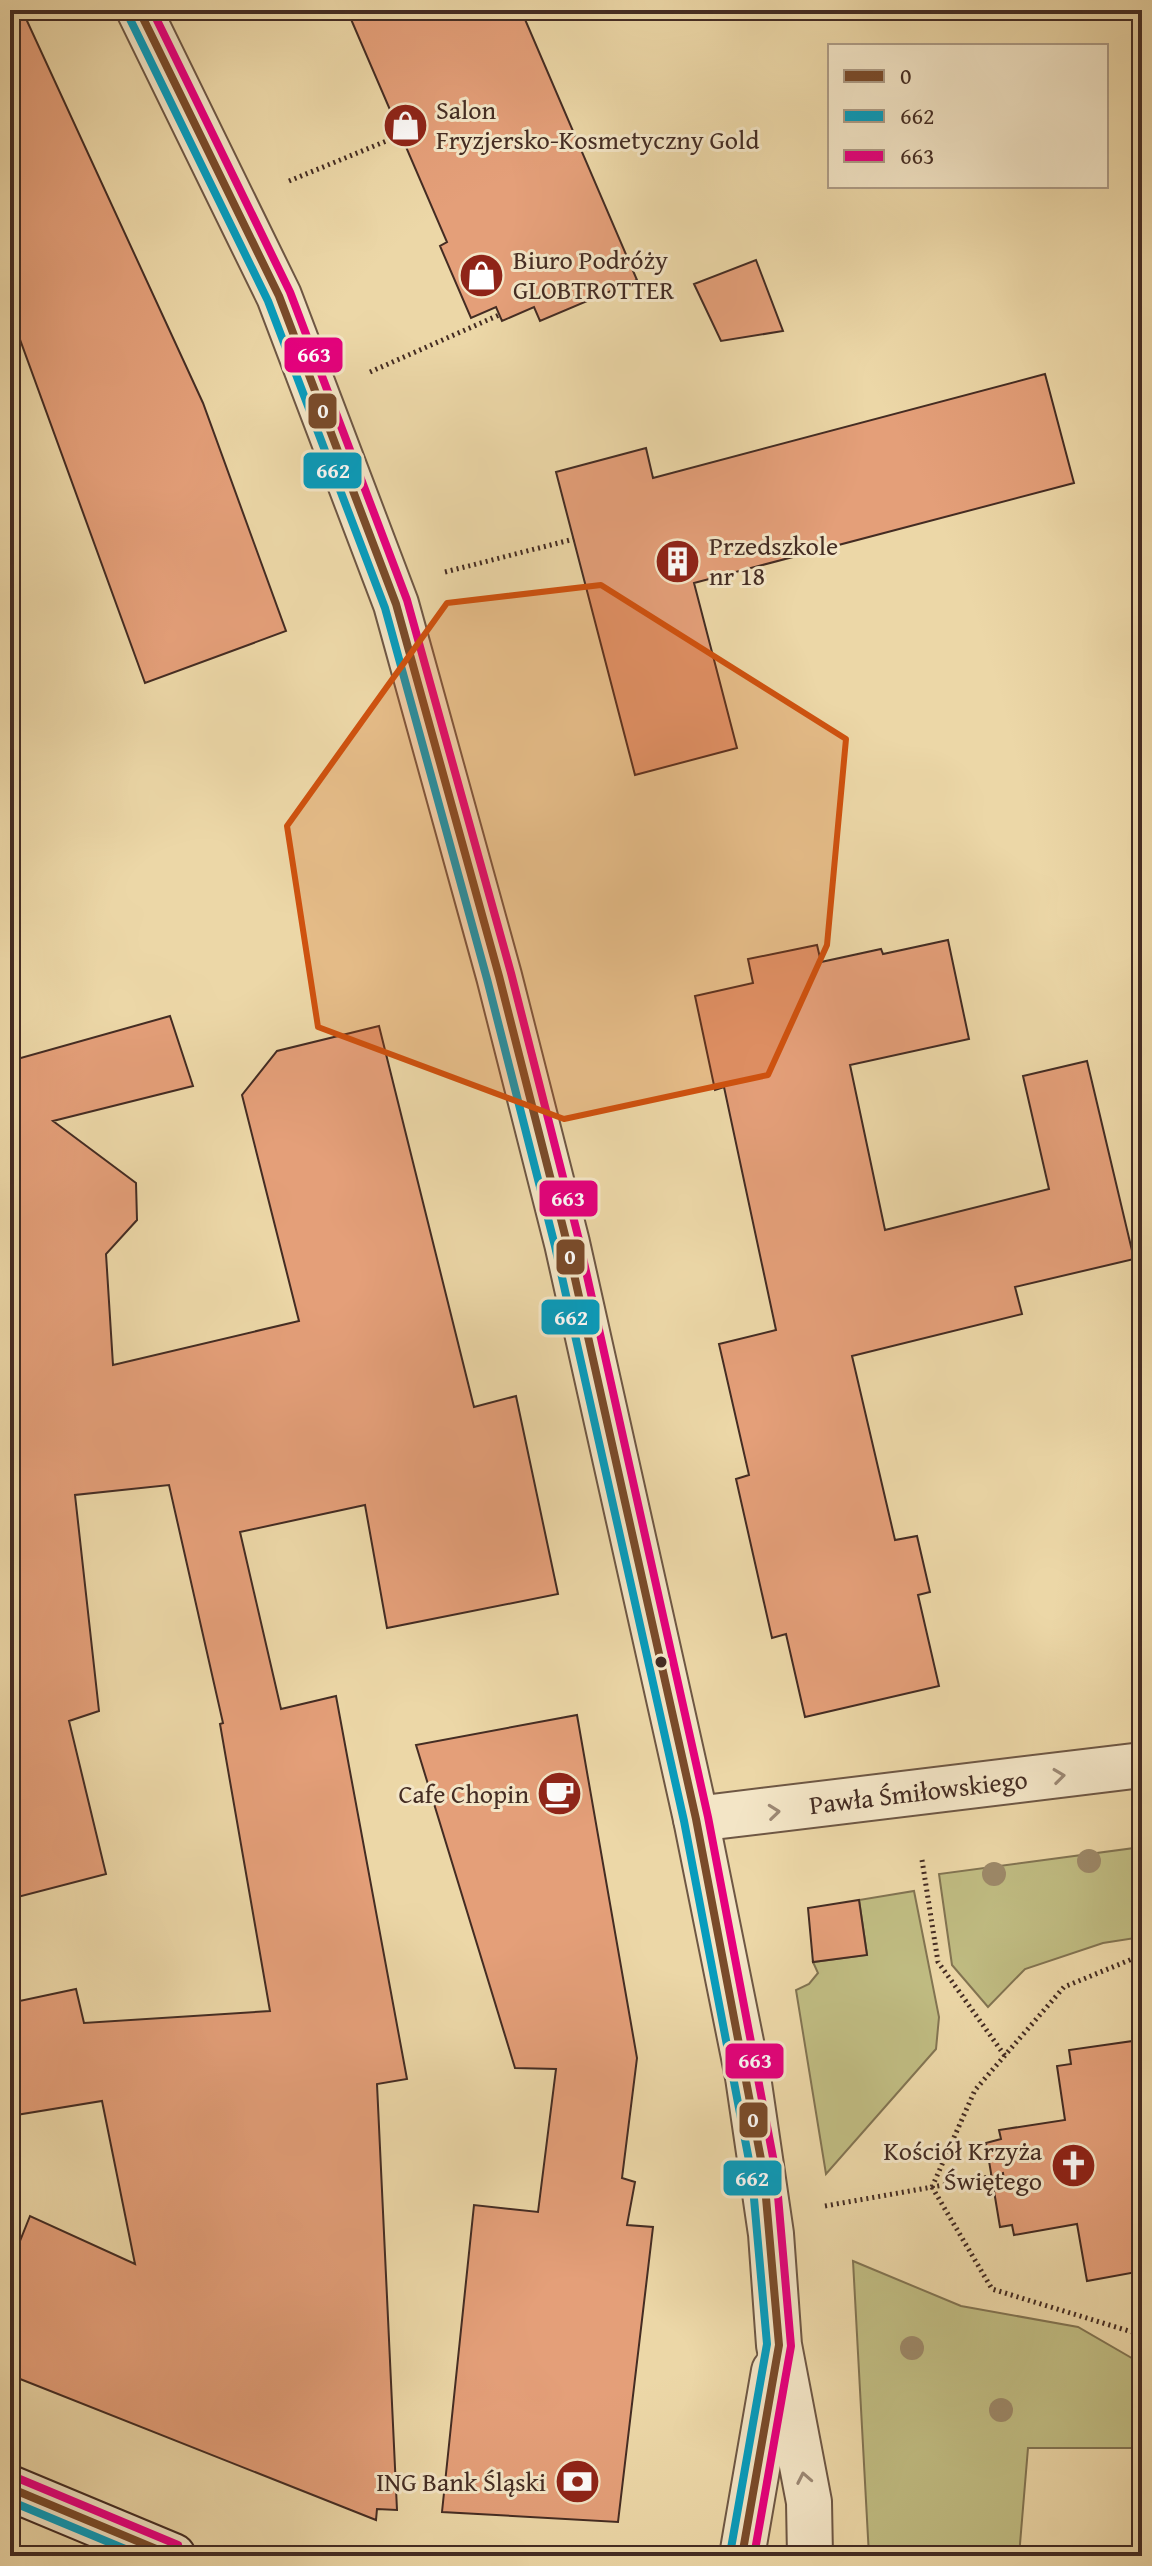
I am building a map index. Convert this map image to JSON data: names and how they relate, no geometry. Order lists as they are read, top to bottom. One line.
{"streets":{"street":["Pawła Śmiłowskiego"]},"one_way":["Pawła Śmiłowskiego"],"places":{"shop":["Salon Fryzjersko-Kosmetyczny Gold","Biuro Podróży GLOBTROTTER"],"building":["Przedszkole nr 18"],"cafe":["Cafe Chopin"],"church":["Kościół Krzyża Świętego"],"bank":["ING Bank Śląski"]},"lines":["transit line 0","transit line 663","transit line 662"],"legend":["0","662","663"]}
